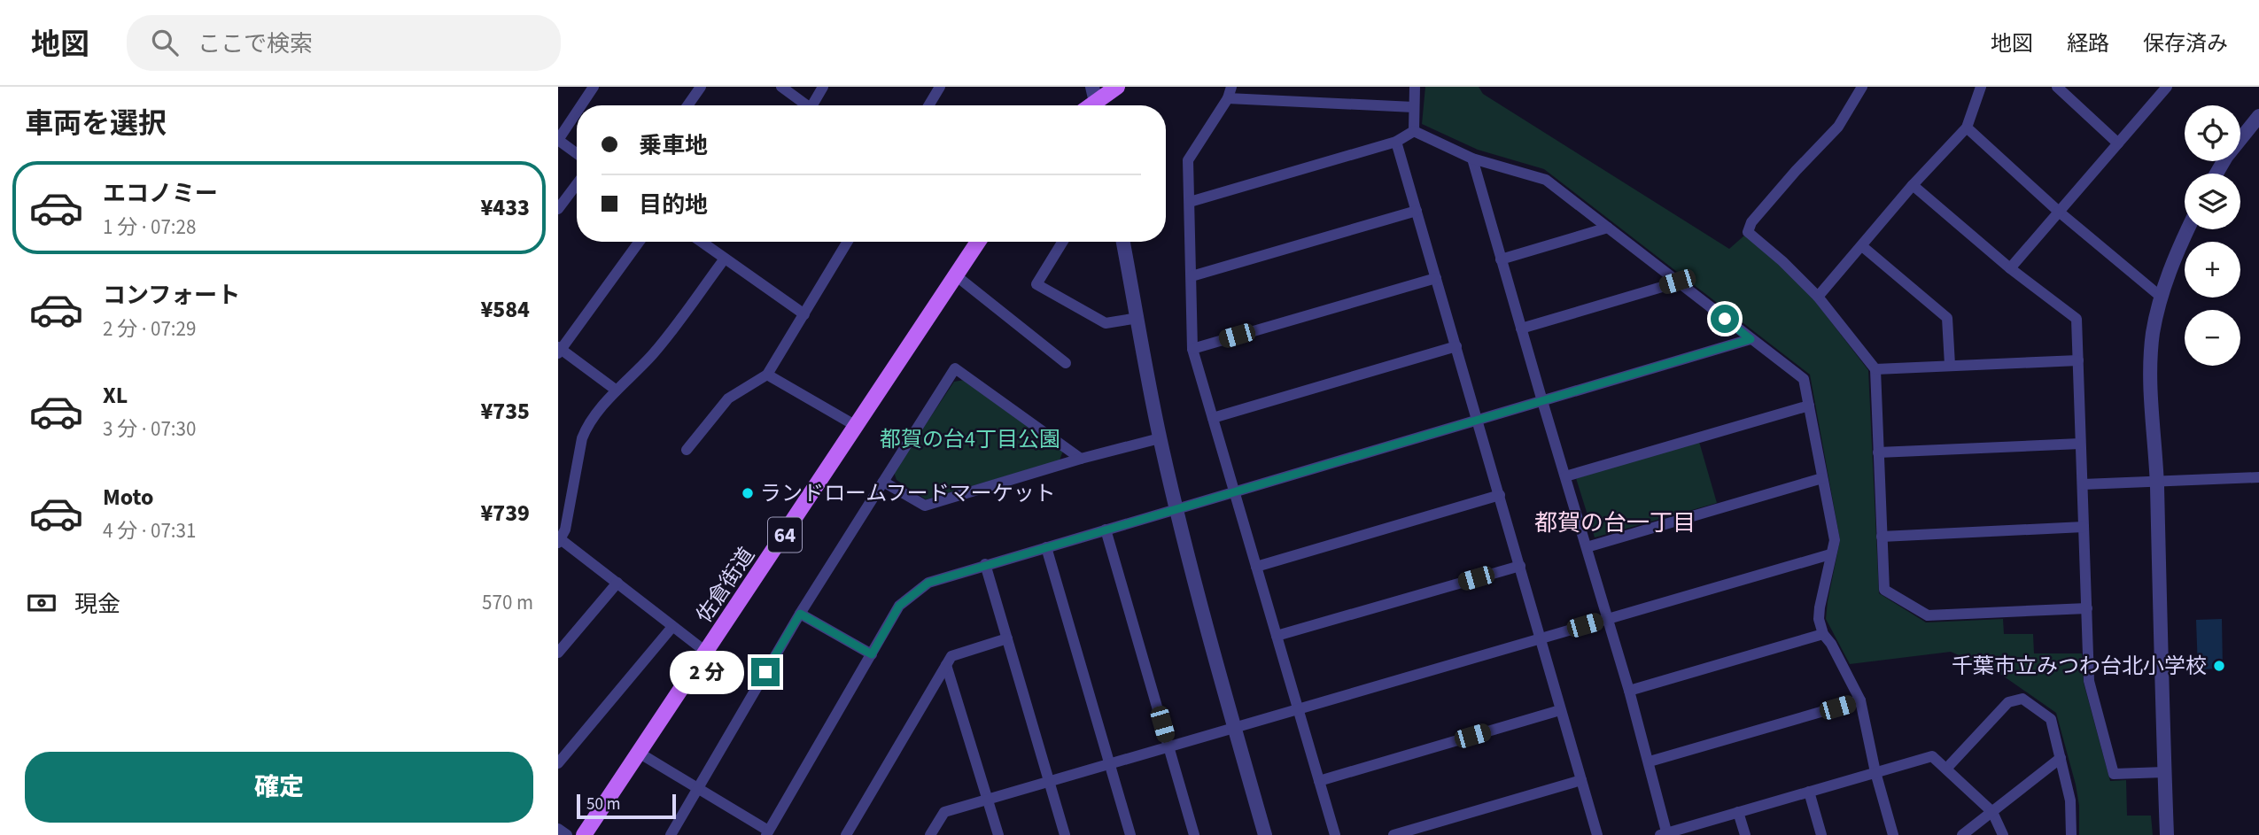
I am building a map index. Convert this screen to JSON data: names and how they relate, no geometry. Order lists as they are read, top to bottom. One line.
{"streets":{"main road":["64","佐倉街道"]},"districts":["都賀の台一丁目"],"parks":["都賀の台4丁目公園"],"places":["ランドロームフードマーケット","千葉市立みつわ台北小学校"],"scale_bar":"50 m","page":{"header":"地図","search":"ここで検索","nav":["地図","経路","保存済み"],"heading":"車両を選択","map_buttons":["+","−"],"banner":["乗車地","目的地"],"list":[{"name":"エコノミー","note":"1 分 · 07:28","value":"¥433"},{"name":"コンフォート","note":"2 分 · 07:29","value":"¥584"},{"name":"XL","note":"3 分 · 07:30","value":"¥735"},{"name":"Moto","note":"4 分 · 07:31","value":"¥739"}],"pay":["現金","570 m"],"bubble":"2 分","buttons":"確定","scale":"50 m"}}
